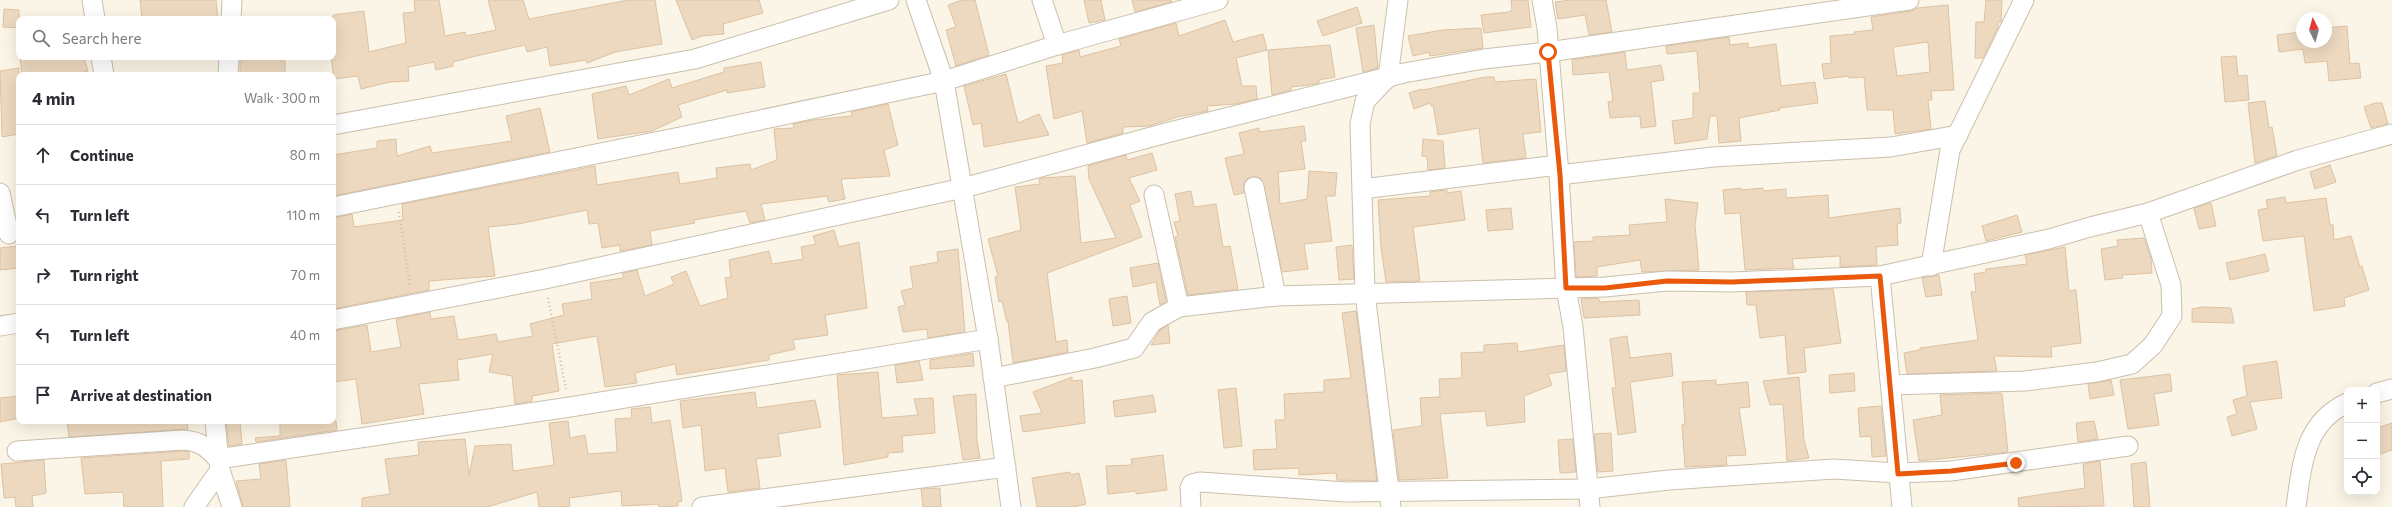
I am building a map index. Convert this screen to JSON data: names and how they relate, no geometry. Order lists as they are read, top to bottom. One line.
{"north":"top","page":{"search":"Search here","heading":["4 min","Walk · 300 m"],"list":[["Continue","80 m"],["Turn left","110 m"],["Turn right","70 m"],["Turn left","40 m"],"Arrive at destination"],"map_buttons":["+","−"]}}
